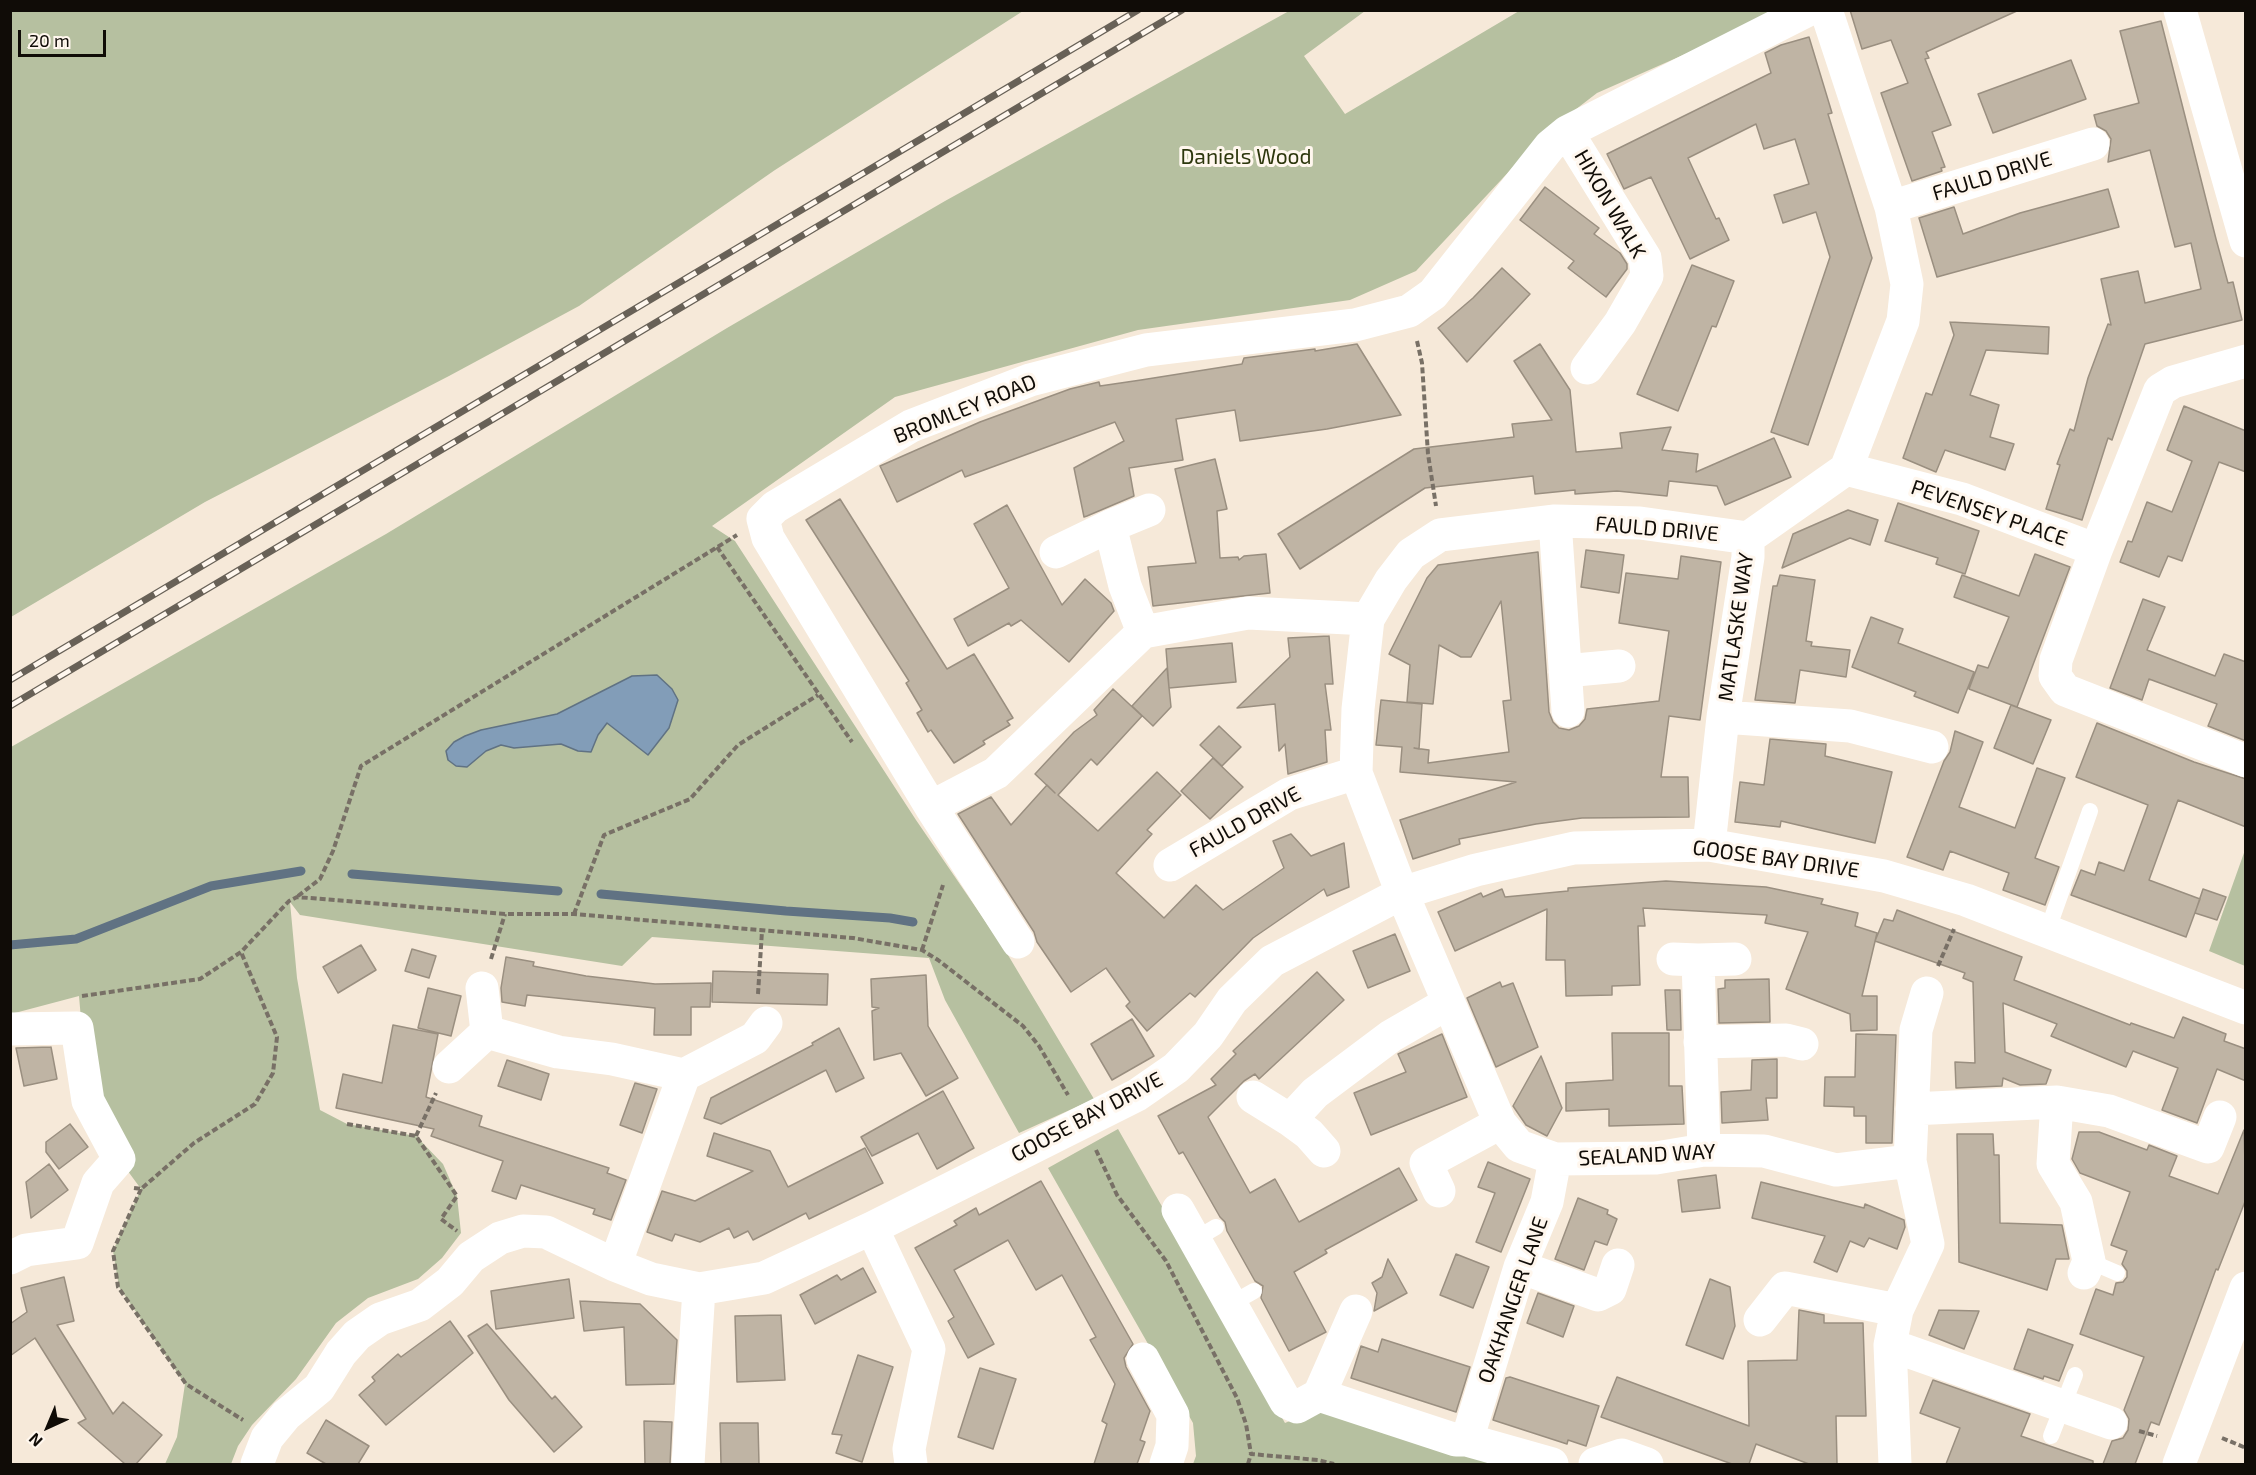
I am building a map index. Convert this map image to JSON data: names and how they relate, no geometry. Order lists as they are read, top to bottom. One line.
{"streets":{"street":["FAULD DRIVE","HIXON WALK","BROMLEY ROAD","PEVENSEY PLACE","MATLASKE WAY","GOOSE BAY DRIVE","SEALAND WAY","OAKHANGER LANE"]},"crossings":[["FAULD DRIVE","PEVENSEY PLACE"],["FAULD DRIVE","MATLASKE WAY"],["FAULD DRIVE","GOOSE BAY DRIVE"],["FAULD DRIVE","SEALAND WAY"],["HIXON WALK","BROMLEY ROAD"],["MATLASKE WAY","GOOSE BAY DRIVE"],["GOOSE BAY DRIVE","SEALAND WAY"],["SEALAND WAY","OAKHANGER LANE"]],"parks":["Daniels Wood"],"scale_bar":"20 m","north":"bottom left"}
